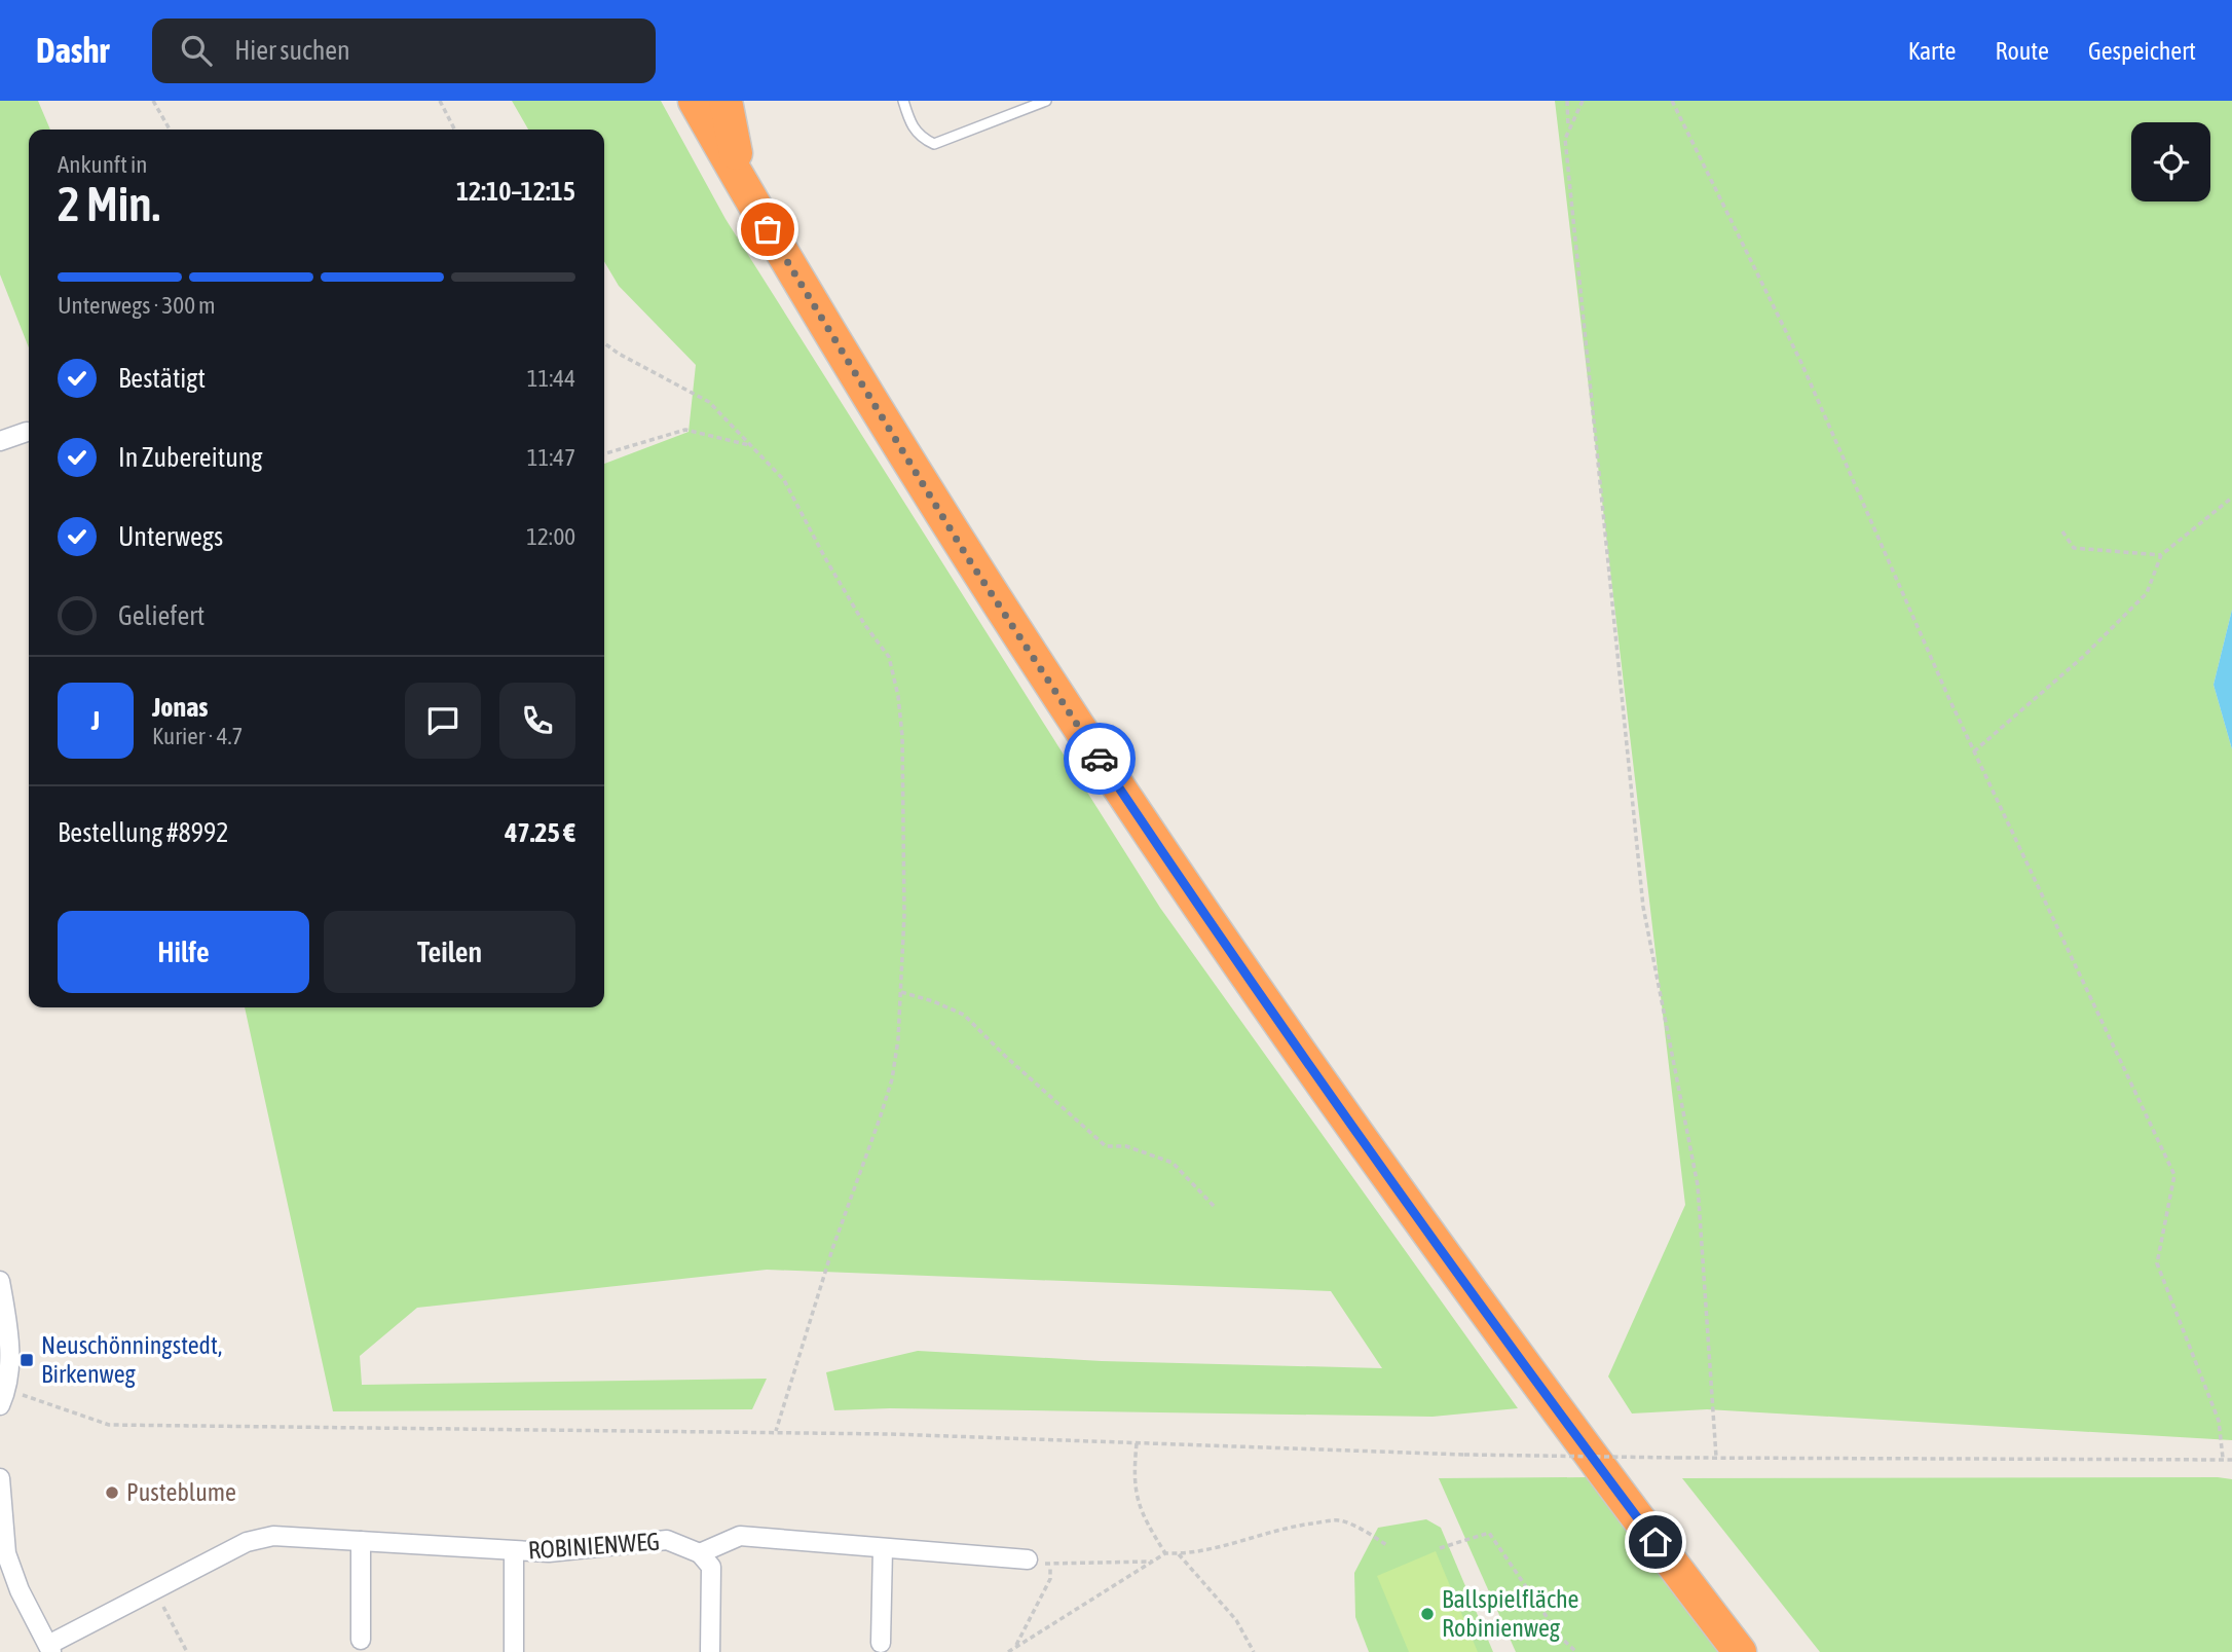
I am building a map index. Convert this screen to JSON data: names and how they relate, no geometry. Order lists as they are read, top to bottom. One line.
{"streets":{"street":["ROBINIENWEG"]},"places":{"transit":["Neuschönningstedt, Birkenweg"],"other":["Pusteblume","Ballspielfläche Robinienweg"]},"page":{"header":"Dashr","search":"Hier suchen","nav":["Karte","Route","Gespeichert"],"heading":["2 Min.","Ankunft in","12:10–12:15"],"panel":["Jonas","Kurier · 4.7","Bestellung #8992","47.25 €"],"bar":"Unterwegs · 300 m","list":[["Bestätigt","11:44"],["In Zubereitung","11:47"],["Unterwegs","12:00"],"Geliefert"],"round":"J","buttons":["Hilfe","Teilen"]}}
